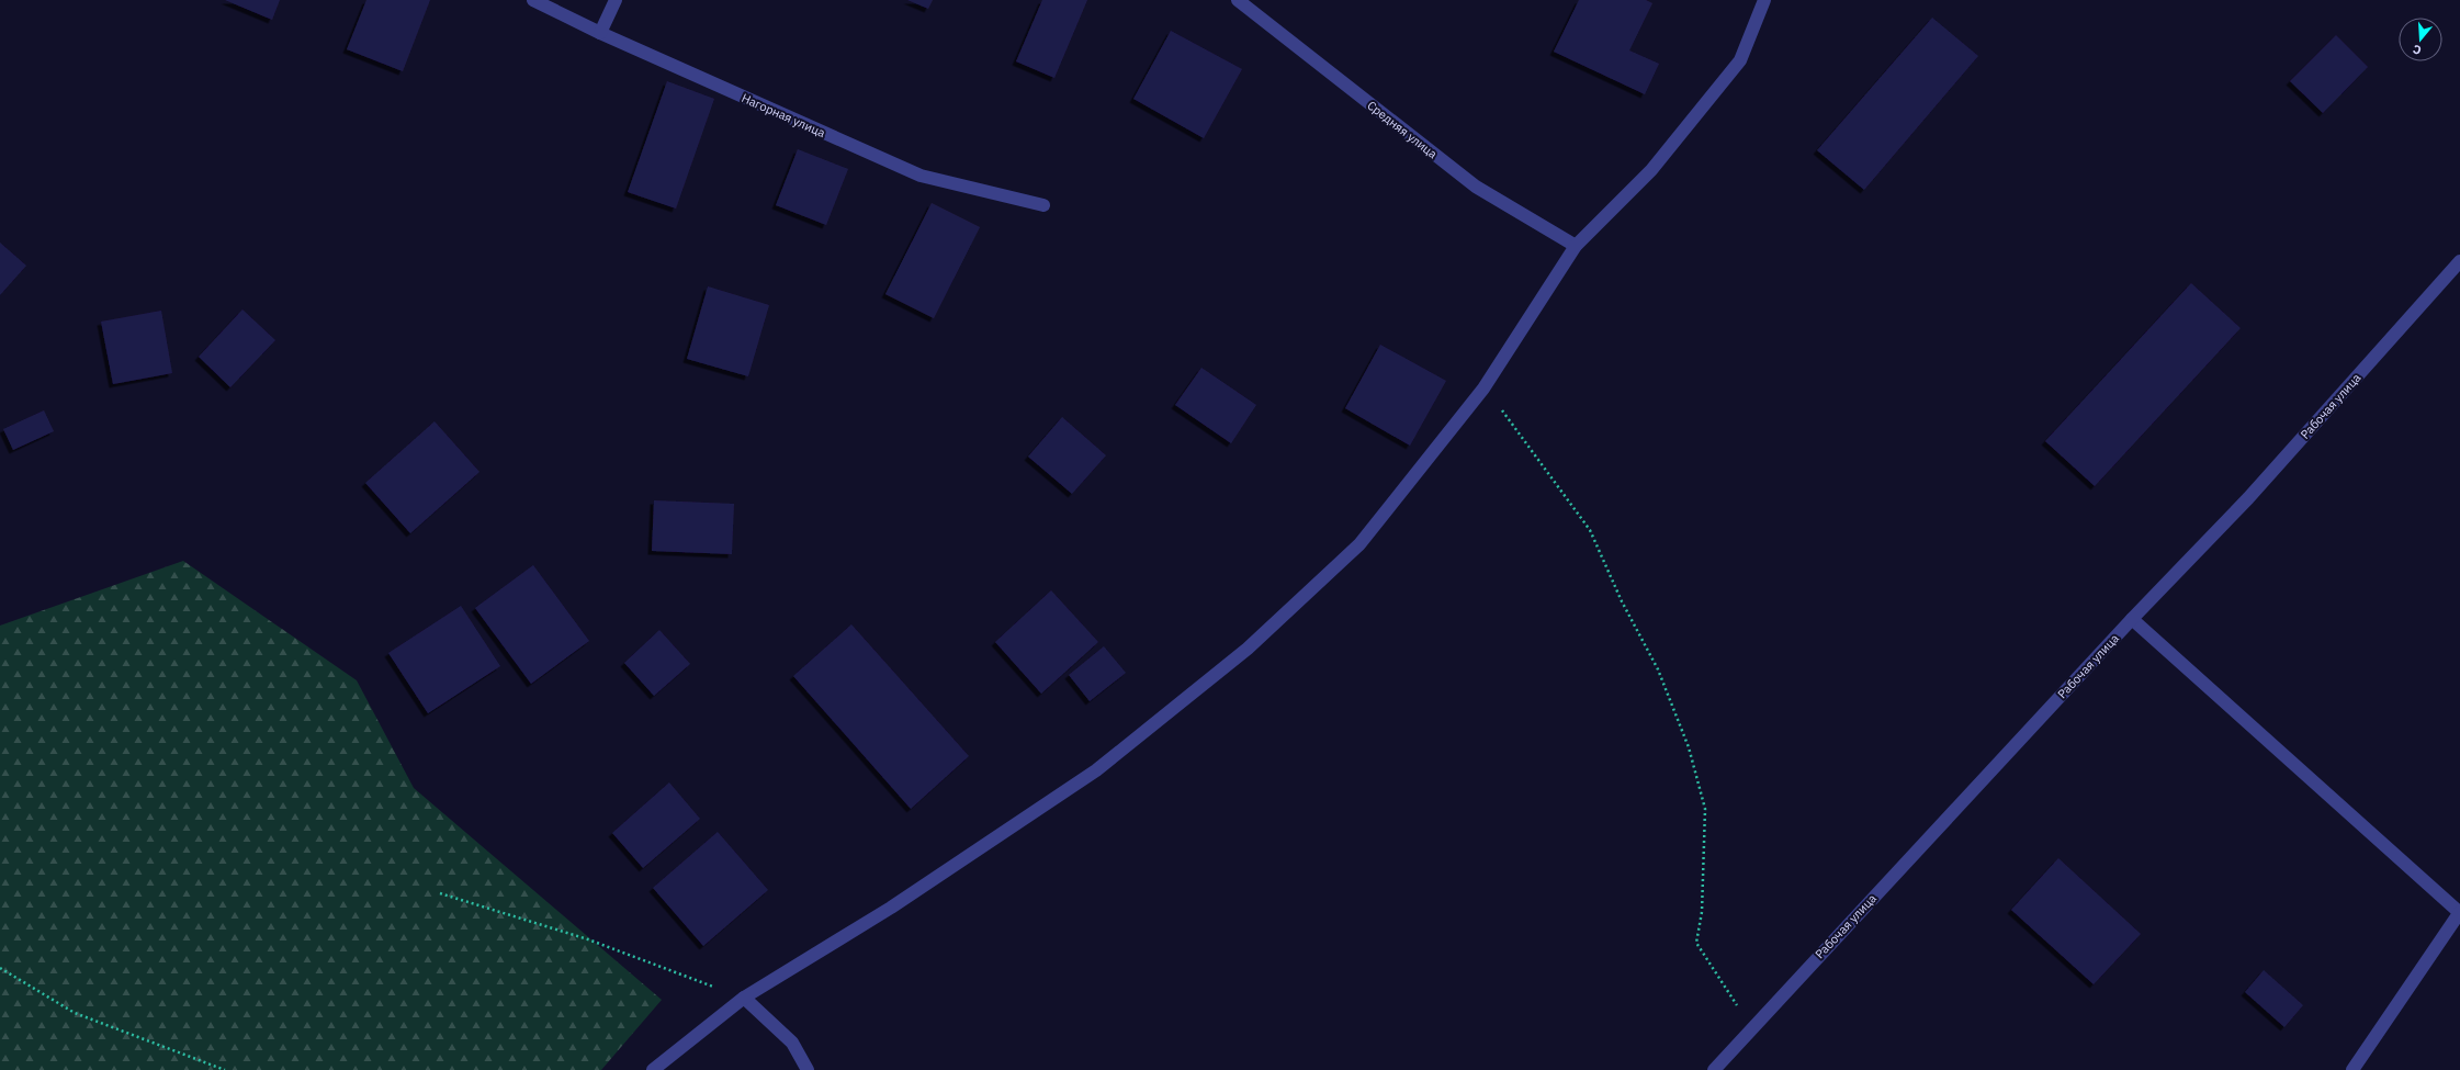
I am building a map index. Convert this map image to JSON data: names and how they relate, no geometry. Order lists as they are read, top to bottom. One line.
{"streets":{"street":["Нагорная улица","Средняя улица","Рабочая улица"]},"north":"bottom"}
